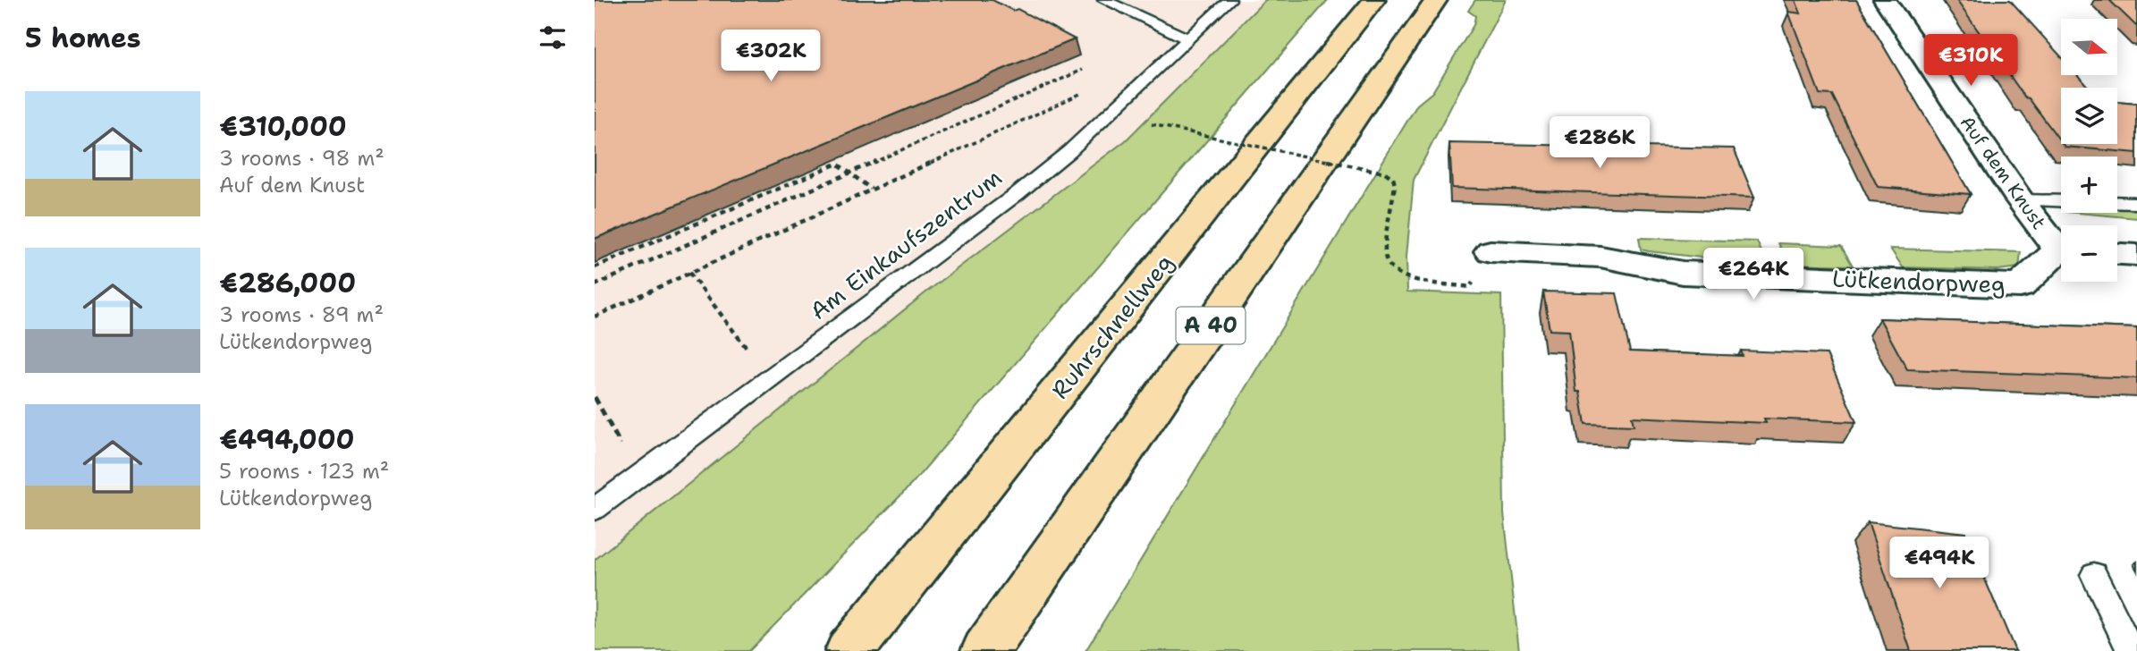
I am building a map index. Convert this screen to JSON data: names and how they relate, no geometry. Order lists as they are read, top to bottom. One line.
{"streets":{"highway":["A 40","Ruhrschnellweg"],"street":["Auf dem Knust","Lütkendorpweg"],"lane":["Am Einkaufszentrum"]},"north":"right","page":{"heading":"5 homes","map_buttons":["+","−"],"price":["€302K","€310K","€286K","€264K","€494K"],"list":[{"name":"€310,000","note":"3 rooms · 98 m² · Auf dem Knust"},{"name":"€286,000","note":"3 rooms · 89 m² · Lütkendorpweg"},{"name":"€494,000","note":"5 rooms · 123 m² · Lütkendorpweg"}]}}
